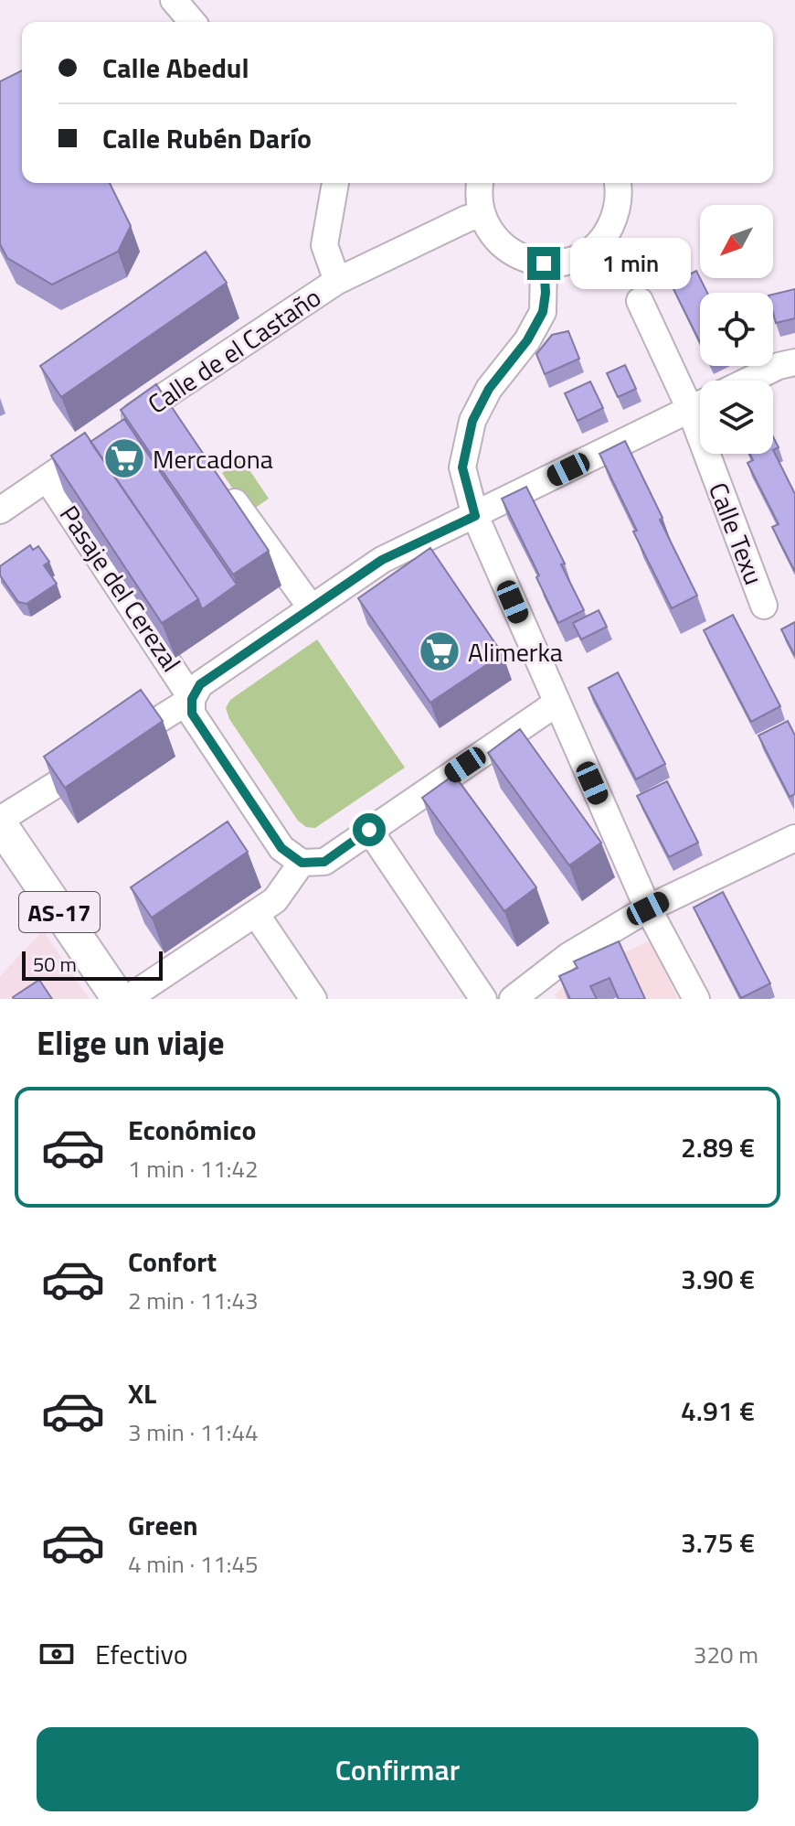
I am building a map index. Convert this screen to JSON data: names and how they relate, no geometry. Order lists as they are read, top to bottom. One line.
{"streets":{"main road":["AS-17"],"street":["Calle de el Castaño","Calle Texu","Pasaje del Cerezal"]},"crossings":[["Calle de el Castaño","Pasaje del Cerezal"]],"places":{"supermarket":["Mercadona","Alimerka"]},"scale_bar":"50 m","north":"bottom left","page":{"banner":["Calle Abedul","Calle Rubén Darío"],"bubble":"1 min","scale":"50 m","heading":"Elige un viaje","list":[{"name":"Económico","note":"1 min · 11:42","value":"2.89 €"},{"name":"Confort","note":"2 min · 11:43","value":"3.90 €"},{"name":"XL","note":"3 min · 11:44","value":"4.91 €"},{"name":"Green","note":"4 min · 11:45","value":"3.75 €"}],"pay":["Efectivo","320 m"],"buttons":"Confirmar"}}
